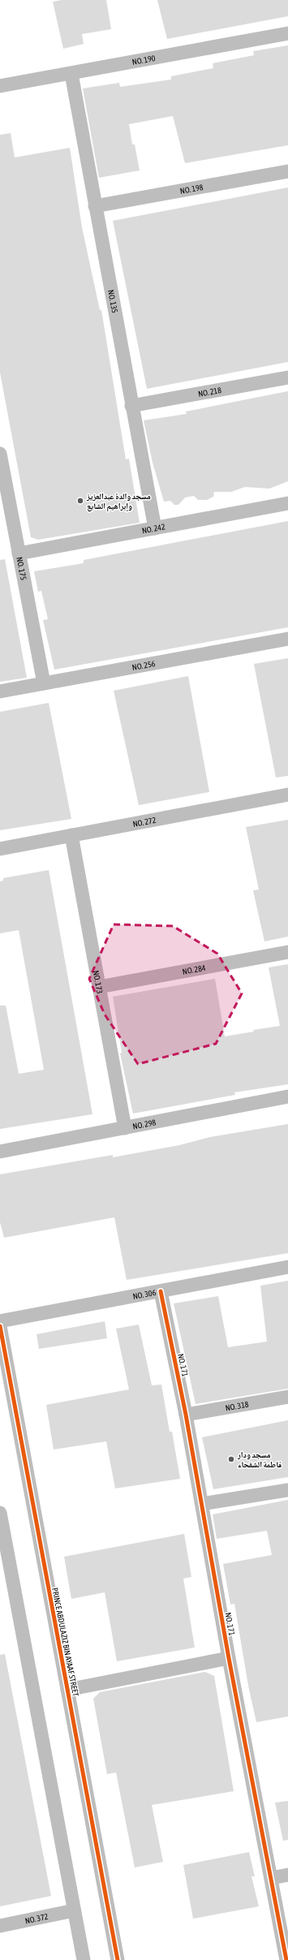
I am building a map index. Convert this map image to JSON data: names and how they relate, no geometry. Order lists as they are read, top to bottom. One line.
{"streets":{"street":["NO. 190","NO. 198","NO. 135","NO. 218","NO. 242","NO. 175","NO. 256","NO. 272","NO. 284","NO. 173","NO. 298","NO. 306","NO. 171","NO. 318","PRINCE ABDULAZIZ BIN AYAAF STREET","NO. 372"]},"crossings":[["NO. 190","NO. 135"],["NO. 198","NO. 135"],["NO. 135","NO. 218"],["NO. 135","NO. 242"],["NO. 242","NO. 175"],["NO. 175","NO. 256"],["NO. 272","NO. 173"],["NO. 284","NO. 173"],["NO. 173","NO. 298"],["NO. 306","NO. 171"],["NO. 171","NO. 318"]],"places":["مسجد والدة عبدالعزيز وإبراهيم الشايع","مسجد ودار فاطمة الشقحاء"]}
